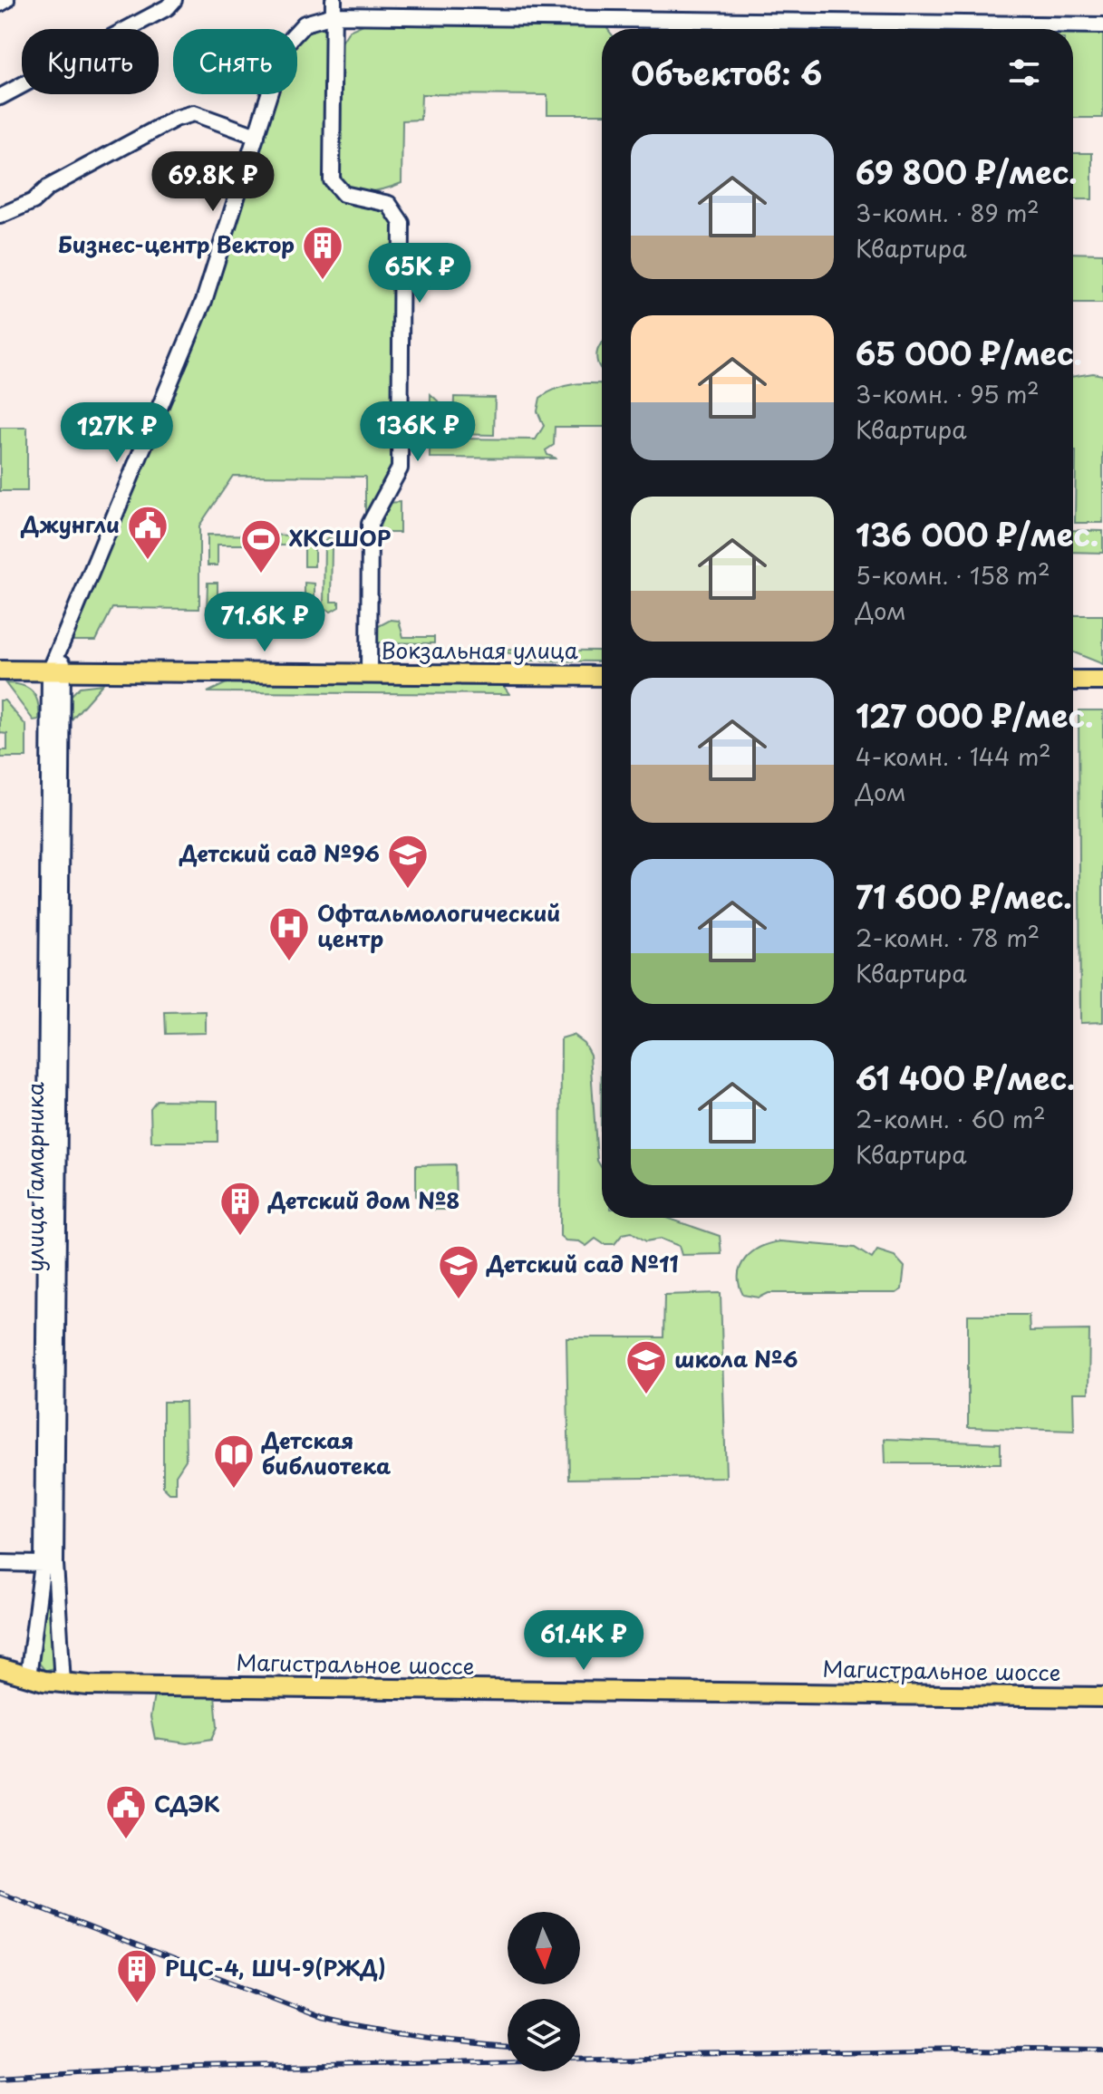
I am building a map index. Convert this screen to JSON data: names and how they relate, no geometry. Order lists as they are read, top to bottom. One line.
{"streets":{"main road":["Вокзальная улица","Магистральное шоссе"],"street":["улица Гамарника"]},"crossings":[["Вокзальная улица","улица Гамарника"],["улица Гамарника","Магистральное шоссе"]],"places":{"building":["Бизнес-центр Вектор","Детский дом №8","РЦС-4, ШЧ-9(РЖД)"],"public building":["Джунгли","СДЭК"],"sports":["ХКСШОР"],"school or university":["Детский сад №96","Детский сад №11","школа №6"],"hospital":["Офтальмологический центр"],"library":["Детская библиотека"]},"north":"bottom","page":{"chip":["Купить","Снять"],"heading":"Объектов: 6","list":[{"name":"69 800 ₽/мес.","note":"3-комн. · 89 m² · Квартира"},{"name":"65 000 ₽/мес.","note":"3-комн. · 95 m² · Квартира"},{"name":"136 000 ₽/мес.","note":"5-комн. · 158 m² · Дом"},{"name":"127 000 ₽/мес.","note":"4-комн. · 144 m² · Дом"},{"name":"71 600 ₽/мес.","note":"2-комн. · 78 m² · Квартира"},{"name":"61 400 ₽/мес.","note":"2-комн. · 60 m² · Квартира"}],"price":["69.8K ₽","65K ₽","136K ₽","127K ₽","71.6K ₽","61.4K ₽"]}}
